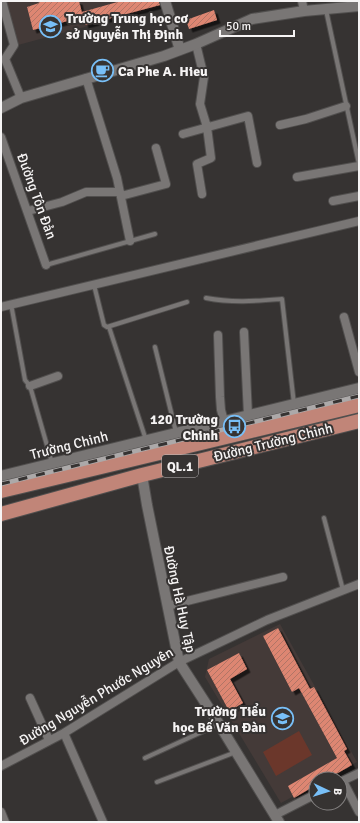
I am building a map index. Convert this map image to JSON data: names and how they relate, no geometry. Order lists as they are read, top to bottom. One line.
{"streets":{"highway":["Đường Trường Chinh","QL.1"],"street":["Đường Tôn Đản","Trường Chinh","Đường Hà Huy Tập","Đường Nguyễn Phước Nguyên"]},"crossings":[["Đường Trường Chinh","Đường Hà Huy Tập"],["Đường Hà Huy Tập","Đường Nguyễn Phước Nguyên"]],"places":{"school or university":["Trường Trung học cơ sở Nguyễn Thị Định","Trường Tiểu học Bế Văn Đàn"],"cafe":["Ca Phe A. Hieu"],"bus stop":["120 Trường Chinh"]},"scale_bar":"50 m","north":"right"}
